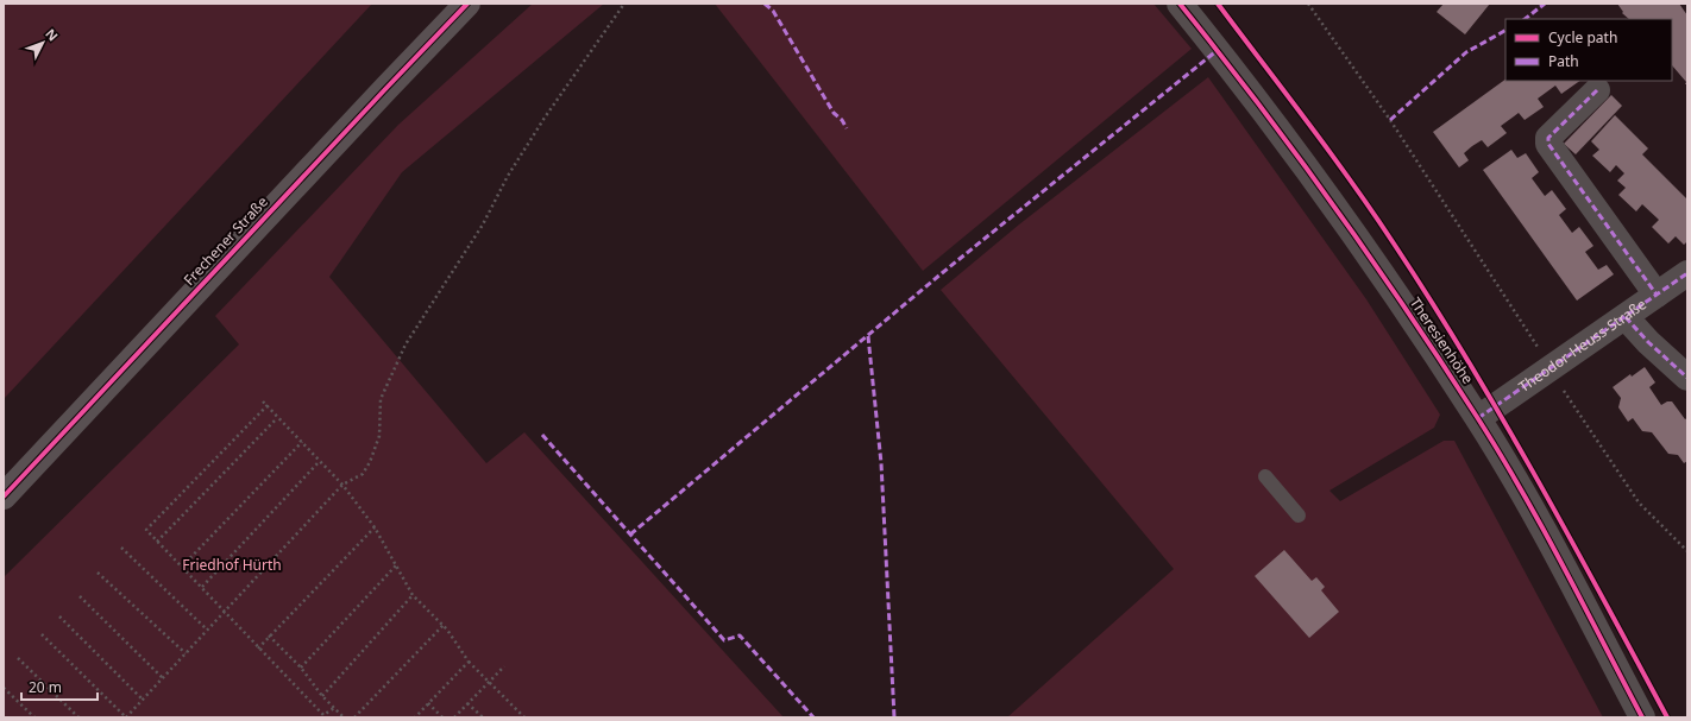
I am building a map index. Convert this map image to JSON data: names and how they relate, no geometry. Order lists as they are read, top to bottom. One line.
{"streets":{"main road":["Frechener Straße"],"street":["Theresienhöhe","Theodor-Heuss-Straße"]},"crossings":[["Theresienhöhe","Theodor-Heuss-Straße"]],"parks":["Friedhof Hürth"],"legend":["Cycle path","Path"],"scale_bar":"20 m","north":"top right"}
